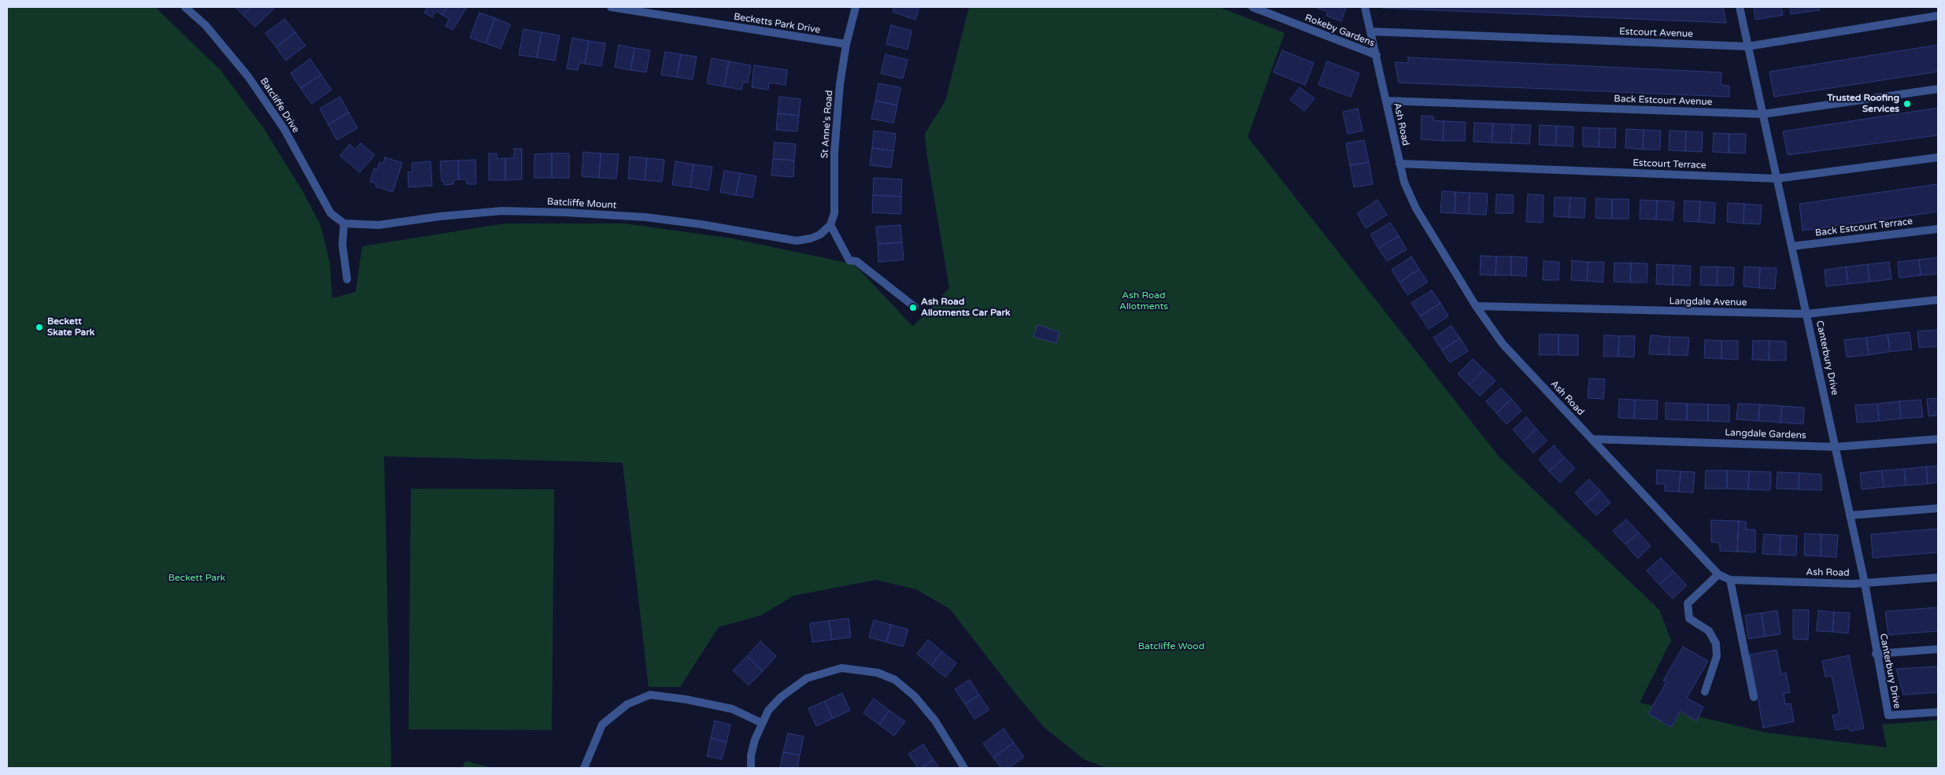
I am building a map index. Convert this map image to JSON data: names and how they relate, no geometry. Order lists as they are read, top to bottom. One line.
{"streets":{"street":["Becketts Park Drive","Rokeby Gardens","Estcourt Avenue","Back Estcourt Avenue","Batcliffe Drive","St Anne's Road","Ash Road","Estcourt Terrace","Batcliffe Mount","Back Estcourt Terrace","Langdale Avenue","Canterbury Drive","Langdale Gardens"]},"crossings":[["Becketts Park Drive","St Anne's Road"],["Rokeby Gardens","Ash Road"],["Estcourt Avenue","Ash Road"],["Estcourt Avenue","Canterbury Drive"],["Back Estcourt Avenue","Ash Road"],["Back Estcourt Avenue","Canterbury Drive"],["Batcliffe Drive","Batcliffe Mount"],["St Anne's Road","Batcliffe Mount"],["Ash Road","Estcourt Terrace"],["Ash Road","Langdale Avenue"],["Ash Road","Canterbury Drive"],["Ash Road","Langdale Gardens"],["Estcourt Terrace","Canterbury Drive"],["Back Estcourt Terrace","Canterbury Drive"],["Langdale Avenue","Canterbury Drive"],["Canterbury Drive","Langdale Gardens"]],"parks":["Ash Road Allotments","Beckett Park","Batcliffe Wood"],"places":["Trusted Roofing Services","Ash Road Allotments Car Park","Beckett Skate Park"]}
